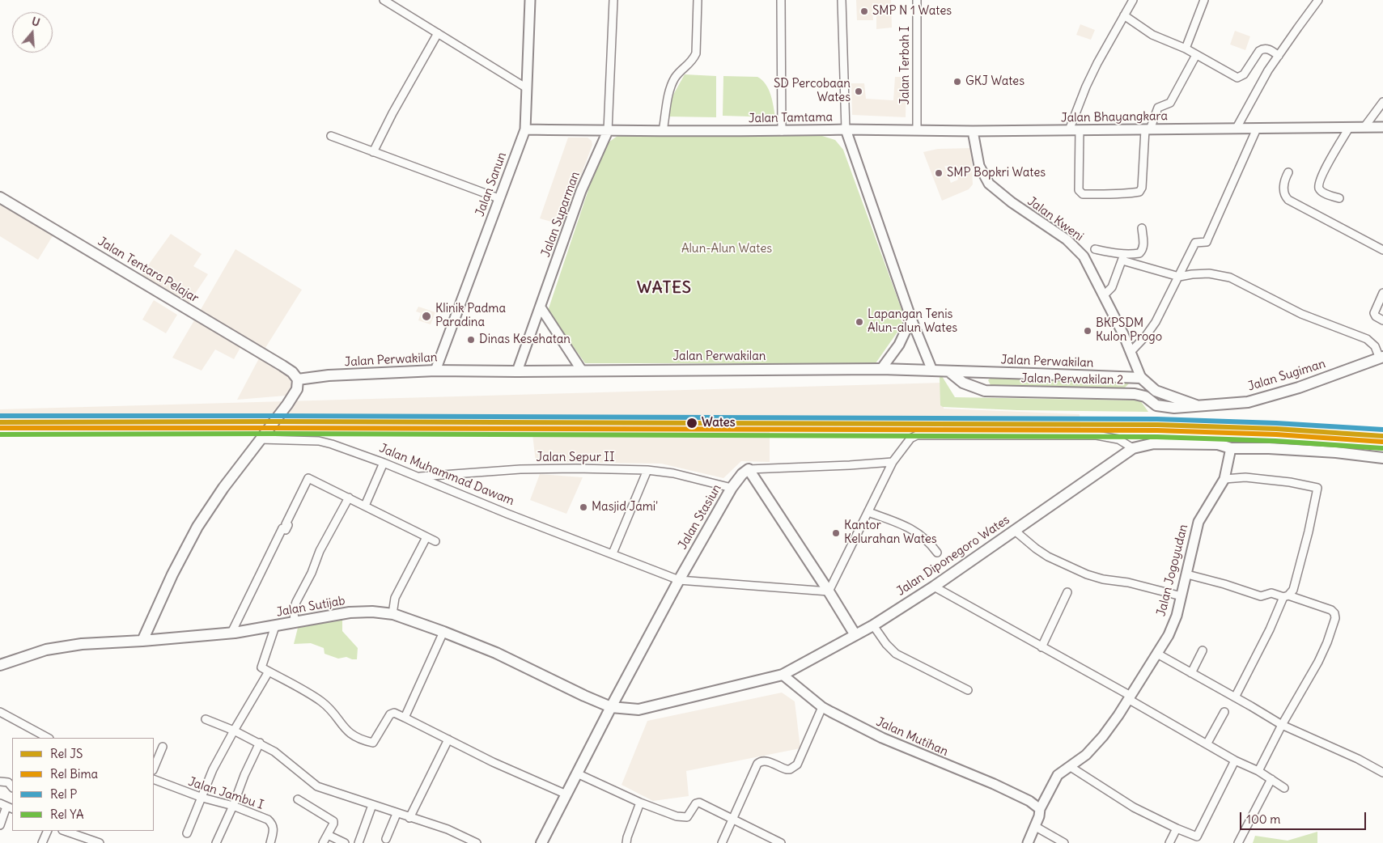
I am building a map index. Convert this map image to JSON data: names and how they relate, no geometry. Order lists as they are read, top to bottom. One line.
{"streets":{"main road":["Jalan Tentara Pelajar","Jalan Perwakilan","Jalan Sugiman","Jalan Perwakilan 2","Jalan Stasiun","Jalan Diponegoro Wates","Jalan Sutijab"],"street":["Jalan Terbah I","Jalan Bhayangkara","Jalan Tamtama","Jalan Sanun","Jalan Suparman","Jalan Kweni","Jalan Sepur II","Jalan Muhammad Dawam","Jalan Jogoyudan","Jalan Mutihan","Jalan Jambu I"]},"crossings":[["Jalan Terbah I","Jalan Bhayangkara"],["Jalan Bhayangkara","Jalan Tamtama"],["Jalan Bhayangkara","Jalan Kweni"],["Jalan Tamtama","Jalan Sanun"],["Jalan Tamtama","Jalan Suparman"],["Jalan Tamtama","Jalan Perwakilan"],["Jalan Sanun","Jalan Perwakilan"],["Jalan Suparman","Jalan Perwakilan"],["Jalan Kweni","Jalan Perwakilan"],["Jalan Tentara Pelajar","Jalan Perwakilan"],["Jalan Perwakilan","Jalan Perwakilan 2"],["Jalan Sugiman","Jalan Perwakilan 2"],["Jalan Sepur II","Jalan Muhammad Dawam"],["Jalan Sepur II","Jalan Stasiun"],["Jalan Muhammad Dawam","Jalan Stasiun"],["Jalan Stasiun","Jalan Diponegoro Wates"],["Jalan Stasiun","Jalan Sutijab"],["Jalan Diponegoro Wates","Jalan Sutijab"],["Jalan Diponegoro Wates","Jalan Mutihan"],["Jalan Jogoyudan","Jalan Mutihan"]],"districts":["WATES"],"parks":["Alun-Alun Wates"],"places":["SMP N 1 Wates","GKJ Wates","SD Percobaan Wates","SMP Bopkri Wates","Klinik Padma Paradina","Lapangan Tenis Alun-alun Wates","BKPSDM Kulon Progo","Dinas Kesehatan","Wates","Masjid Jami'","Kantor Kelurahan Wates"],"lines":["rail line P","rail line JS","rail line Bima","rail line YA"],"legend":["Rel JS","Rel Bima","Rel P","Rel YA"],"scale_bar":"100 m","north":"top"}
